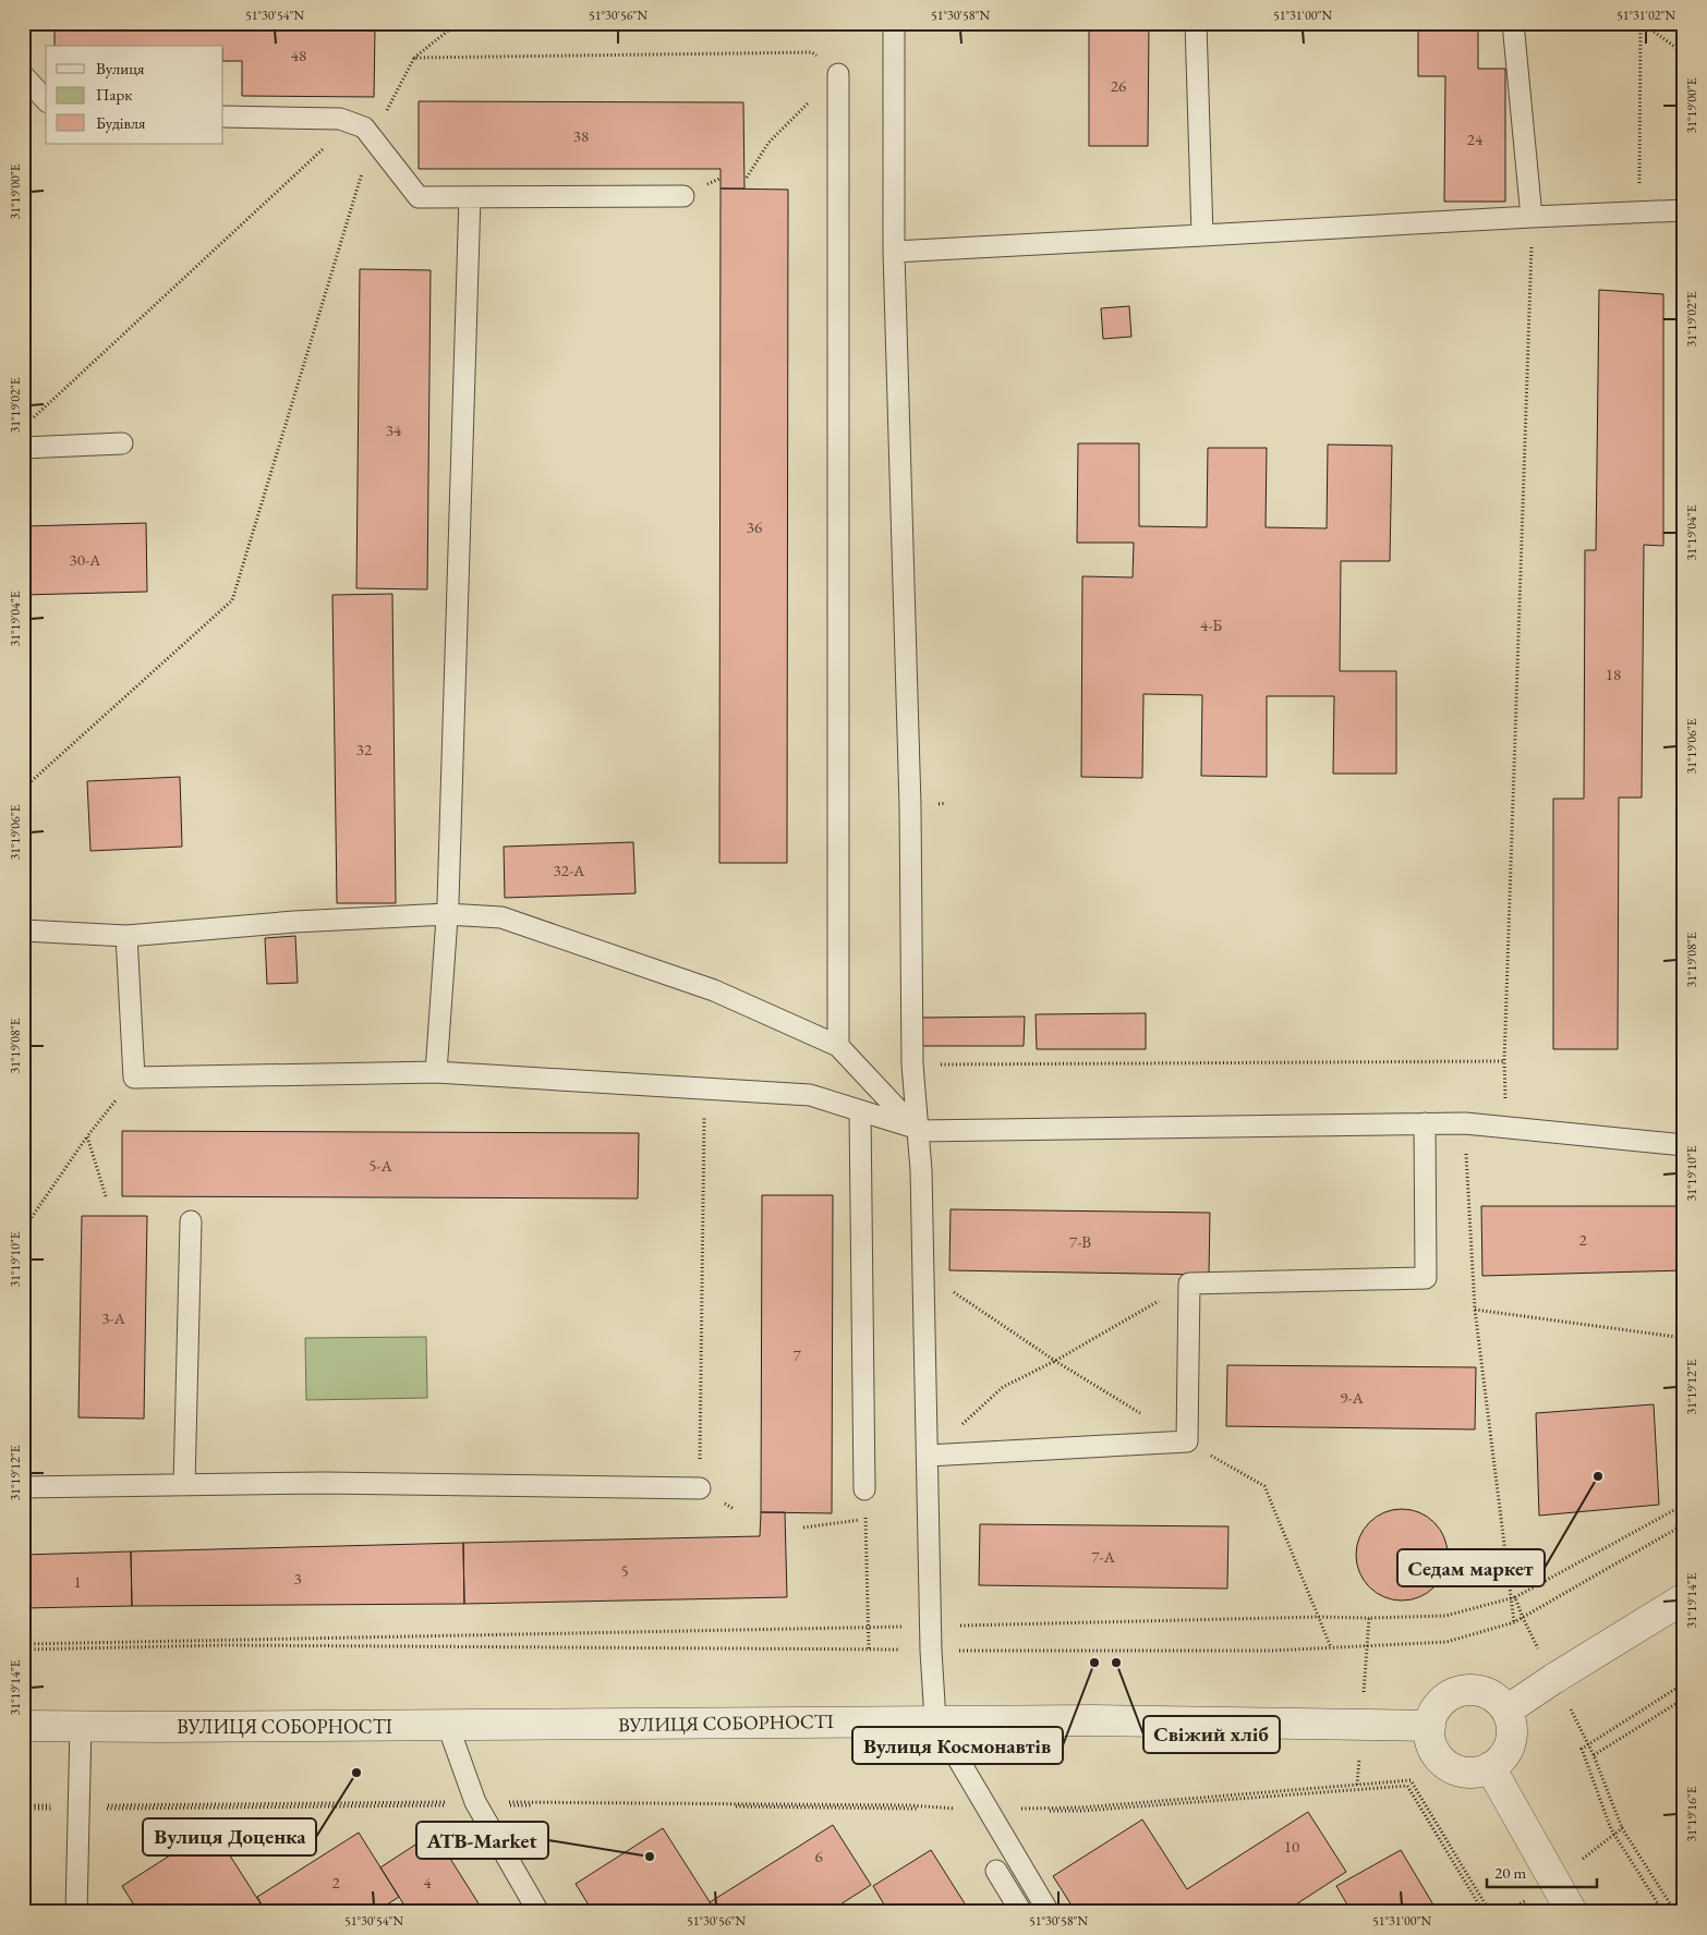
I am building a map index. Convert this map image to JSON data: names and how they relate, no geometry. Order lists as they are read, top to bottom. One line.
{"streets":{"street":["ВУЛИЦЯ СОБОРНОСТІ"]},"places":["Седам маркет","Вулиця Космонавтів","Свіжий хліб","Вулиця Доценка","ATB-Market"],"house_numbers":["48","26","38","24","34","36","30-А","4-Б","18","32","32-А","5-А","2","7-В","3-А","7","9-А","7-А","5","3","1","10","6","2","4"],"legend":["Вулиця","Парк","Будівля"],"scale_bar":"20 m","coordinates":["51°30'54\"N","51°30'56\"N","51°30'58\"N","51°31'00\"N","51°31'02\"N","31°19'00\"E","31°19'02\"E","31°19'04\"E","31°19'06\"E","31°19'08\"E","31°19'10\"E","31°19'12\"E","31°19'14\"E","31°19'16\"E"]}
